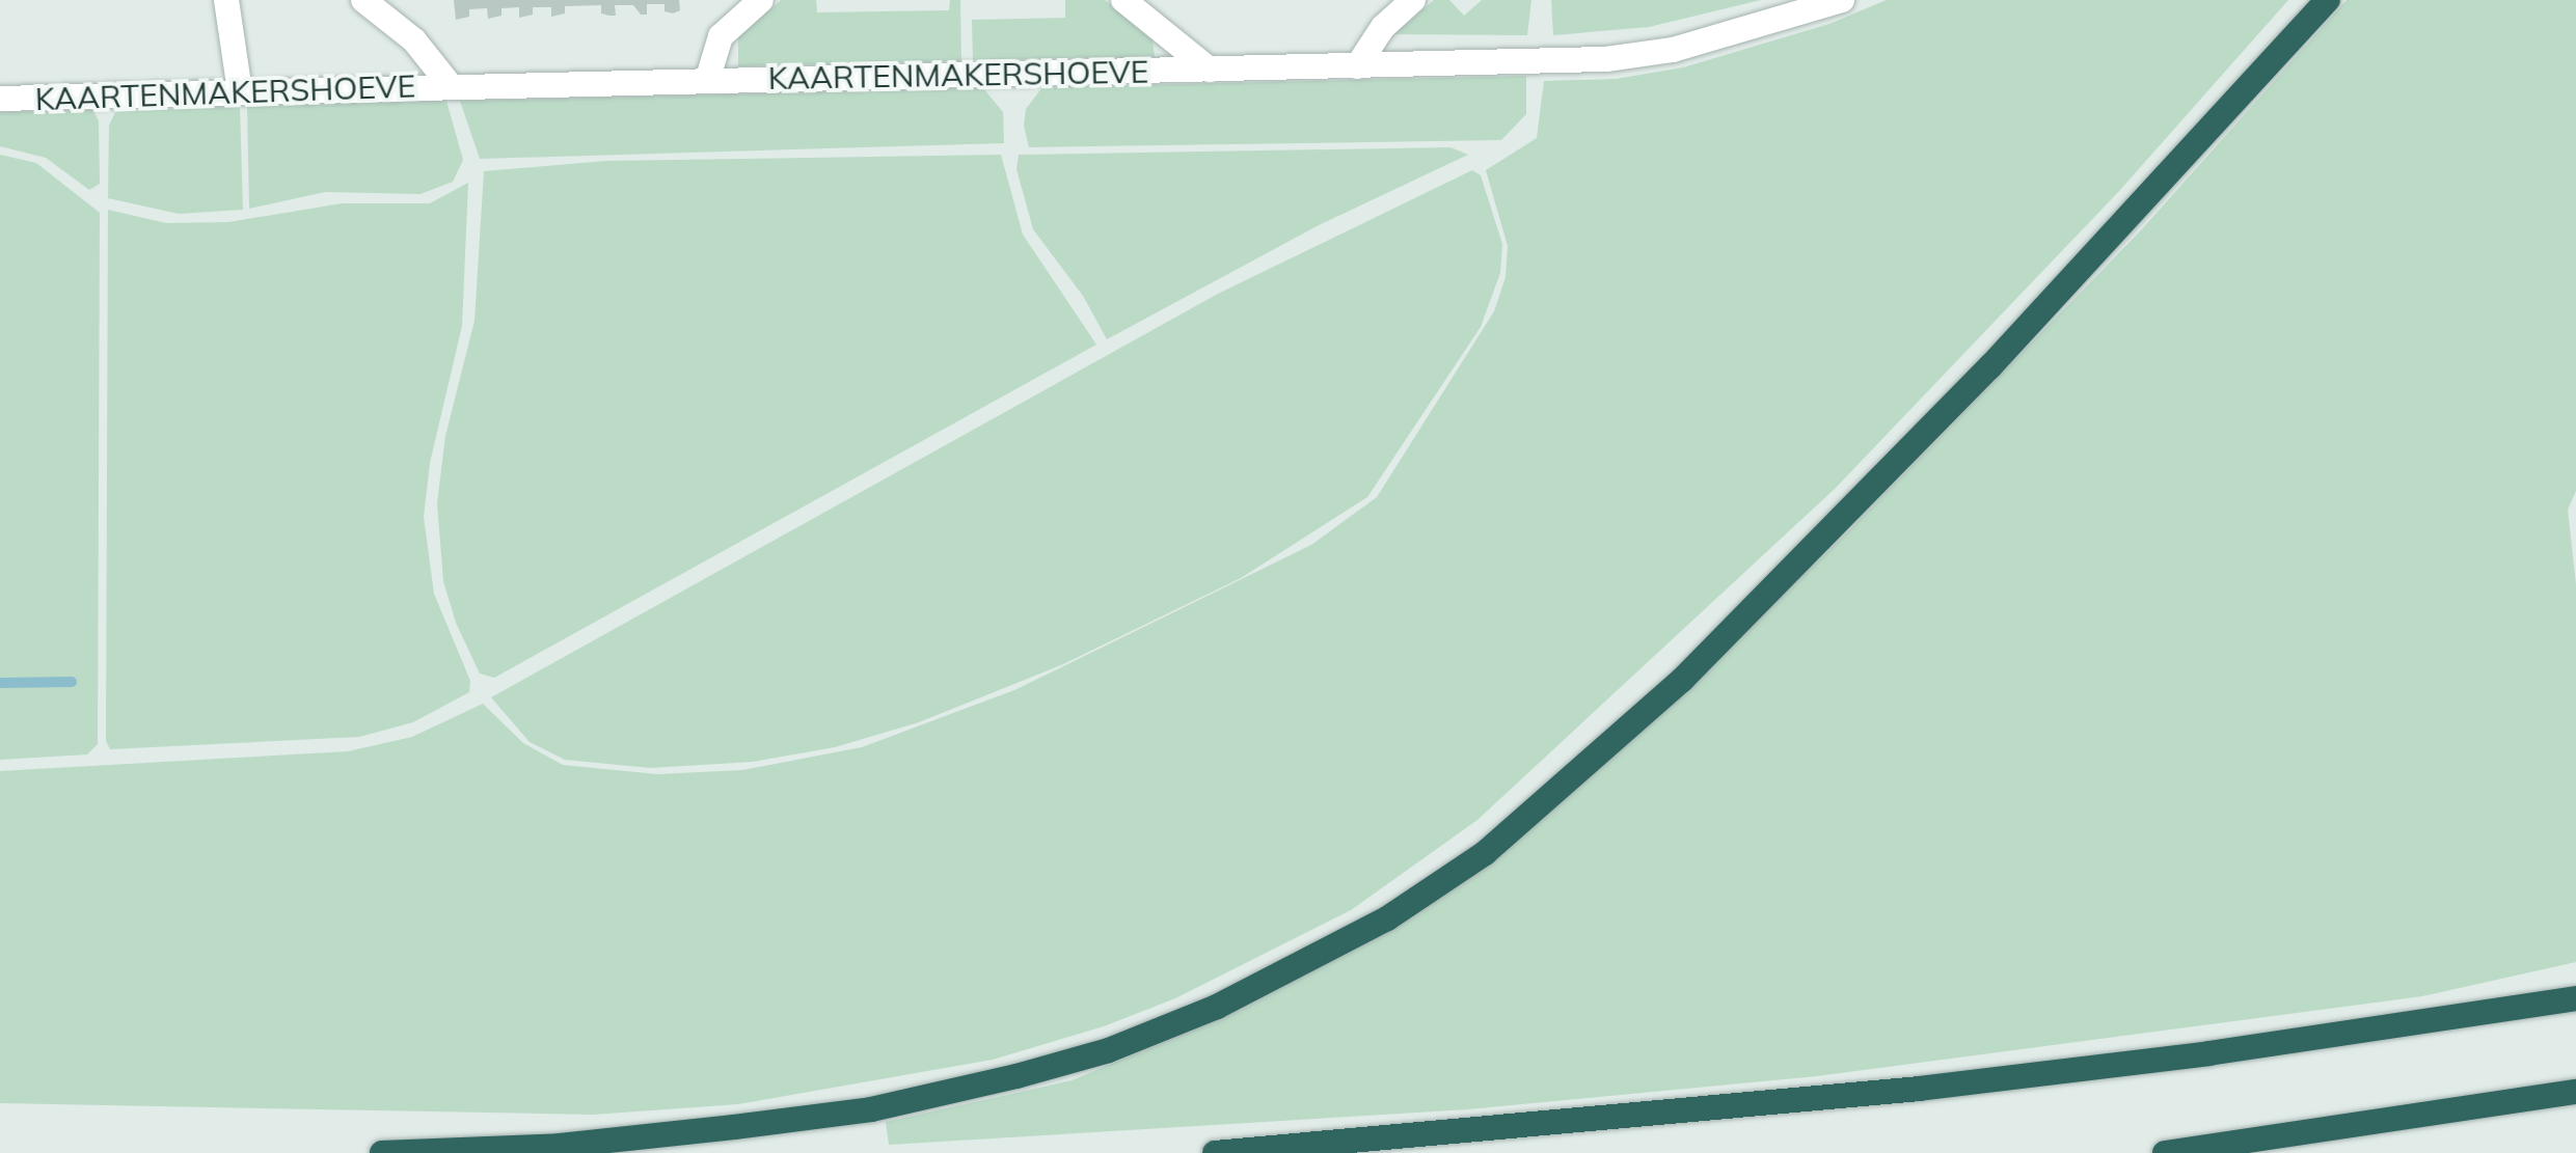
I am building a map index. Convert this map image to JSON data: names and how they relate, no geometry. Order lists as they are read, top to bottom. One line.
{"streets":{"street":["KAARTENMAKERSHOEVE"]}}
